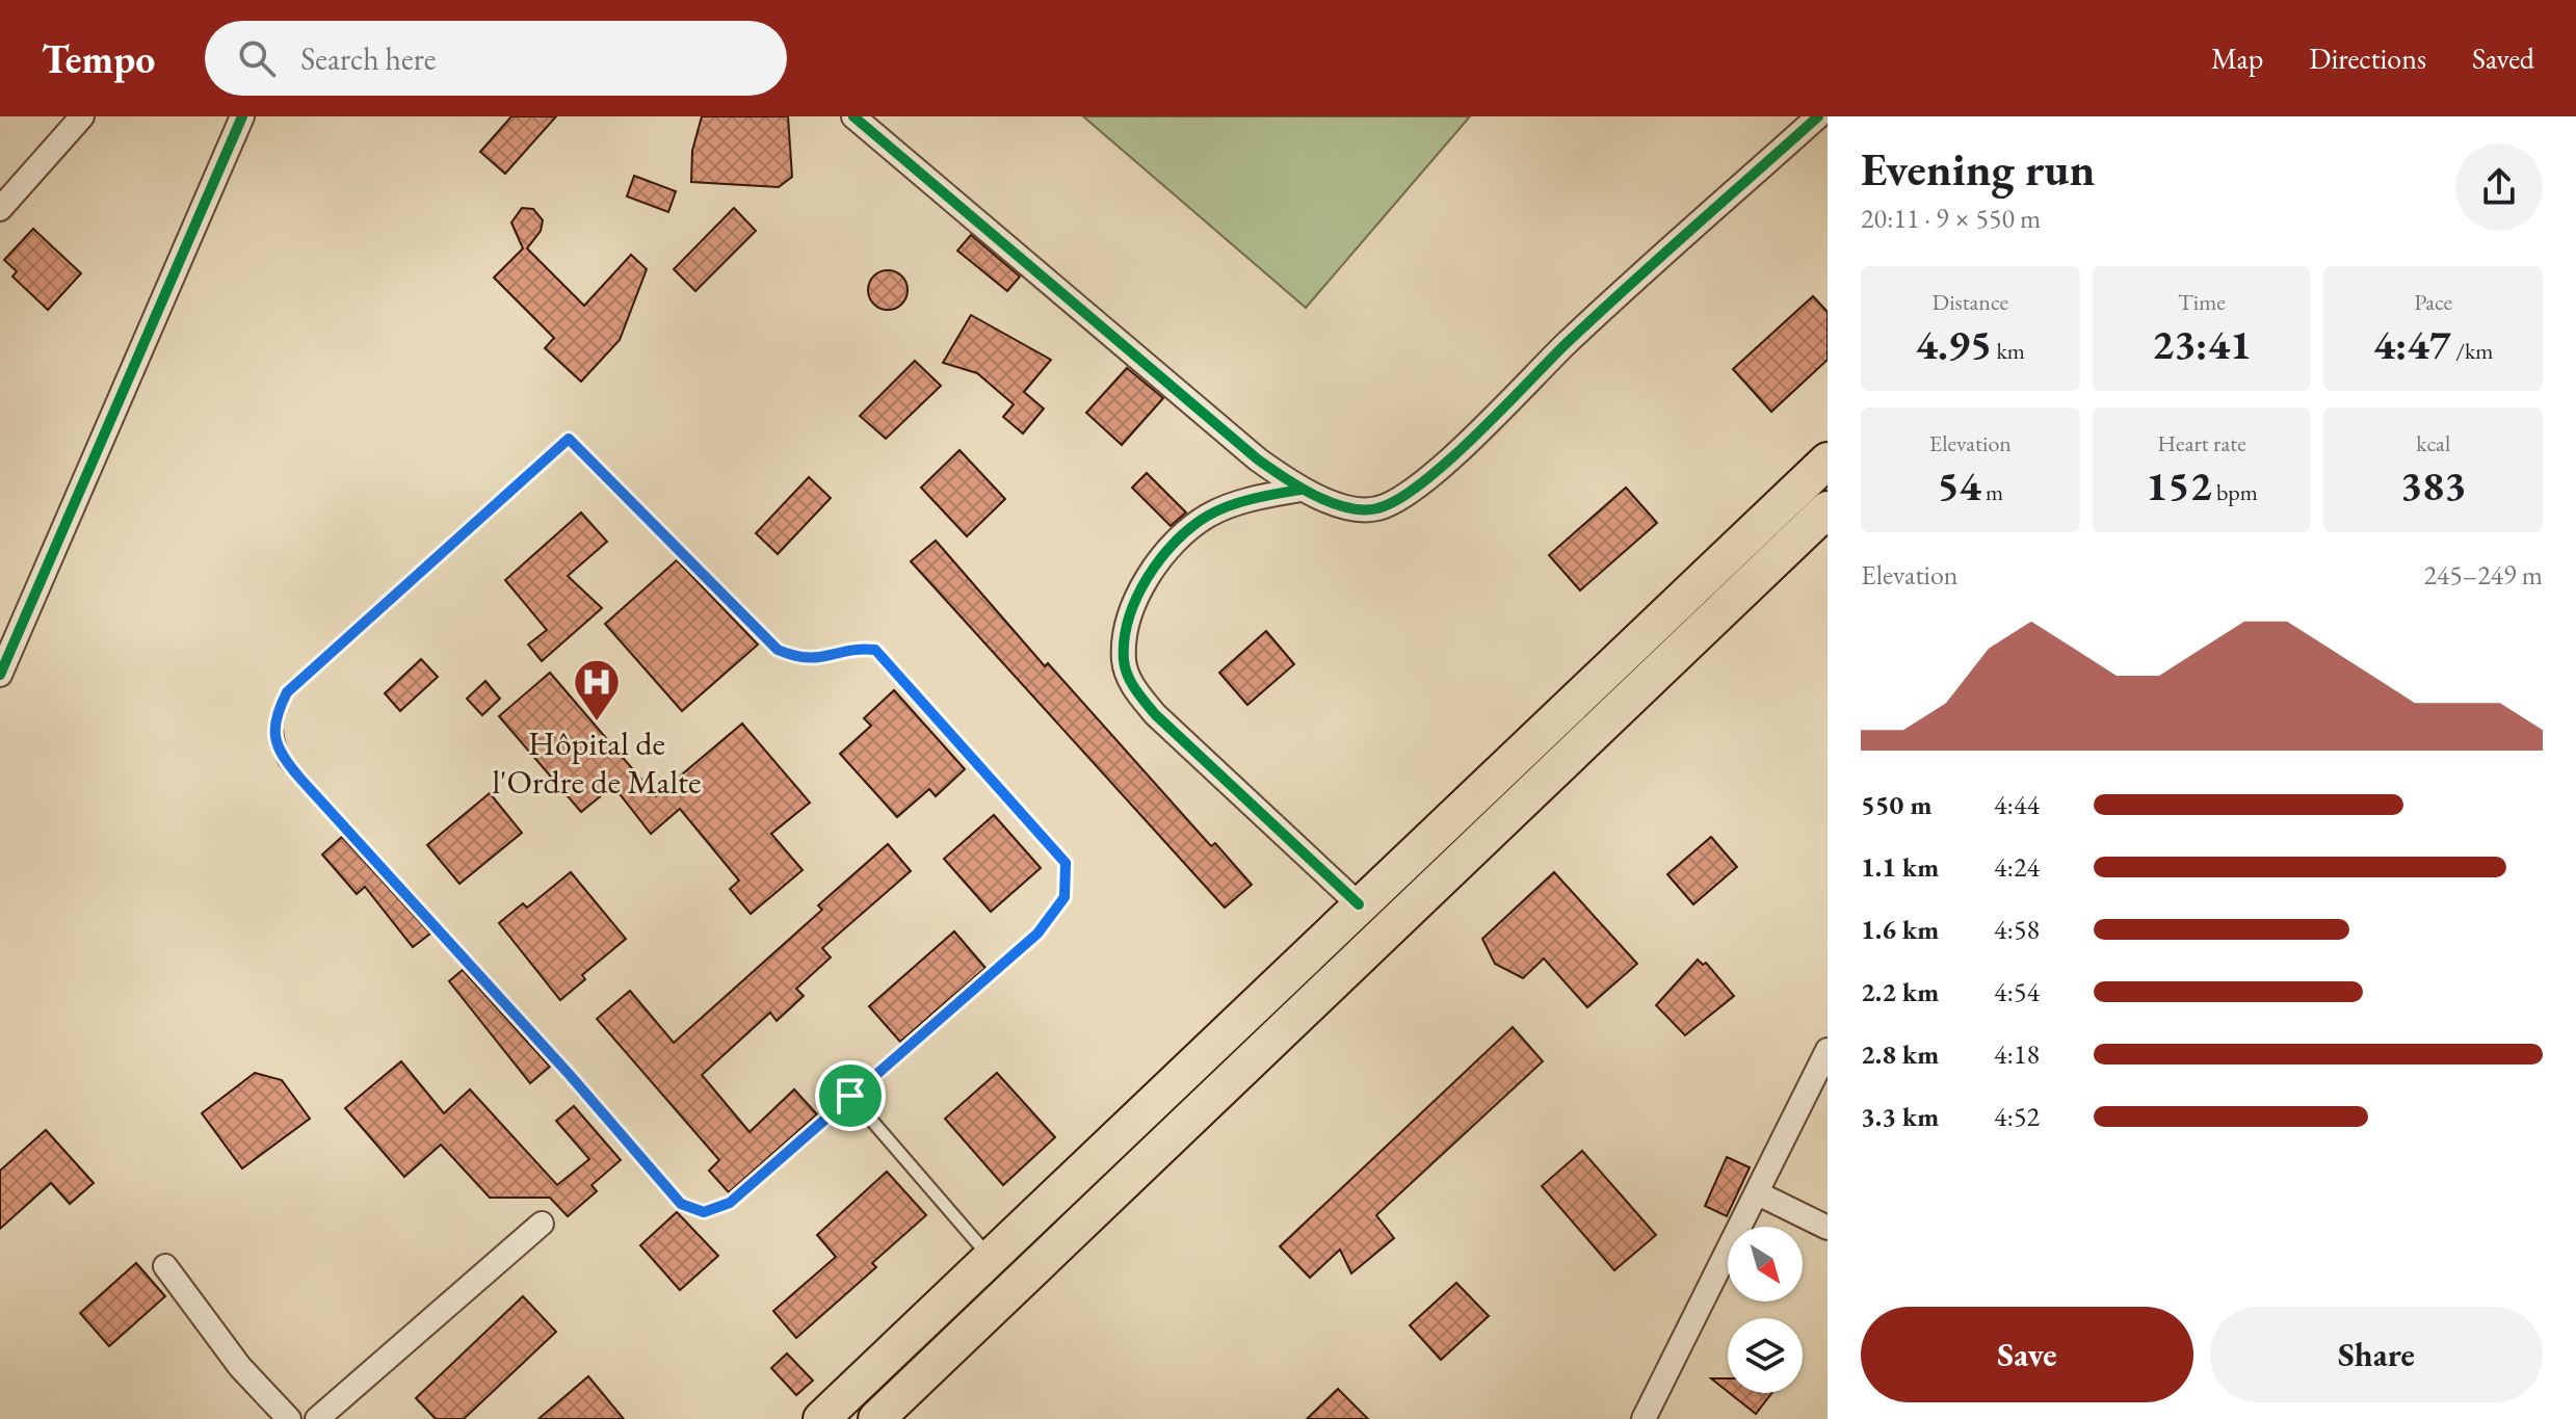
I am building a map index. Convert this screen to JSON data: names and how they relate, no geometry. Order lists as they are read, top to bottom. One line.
{"places":{"hospital":["Hôpital de l'Ordre de Malte"]},"north":"bottom right","page":{"header":"Tempo","search":"Search here","nav":["Map","Directions","Saved"],"heading":["Evening run","20:11 · 9 × 550 m"],"stats":[["Distance","4.95 km"],["Time","23:41"],["Pace","4:47 /km"],["Elevation","54 m"],["Heart rate","152 bpm"],["kcal","383"]],"chart":["Elevation","245–249 m"],"list":[{"name":"550 m","note":"4:44"},{"name":"1.1 km","note":"4:24"},{"name":"1.6 km","note":"4:58"},{"name":"2.2 km","note":"4:54"},{"name":"2.8 km","note":"4:18"},{"name":"3.3 km","note":"4:52"}],"buttons":["Save","Share"]}}
